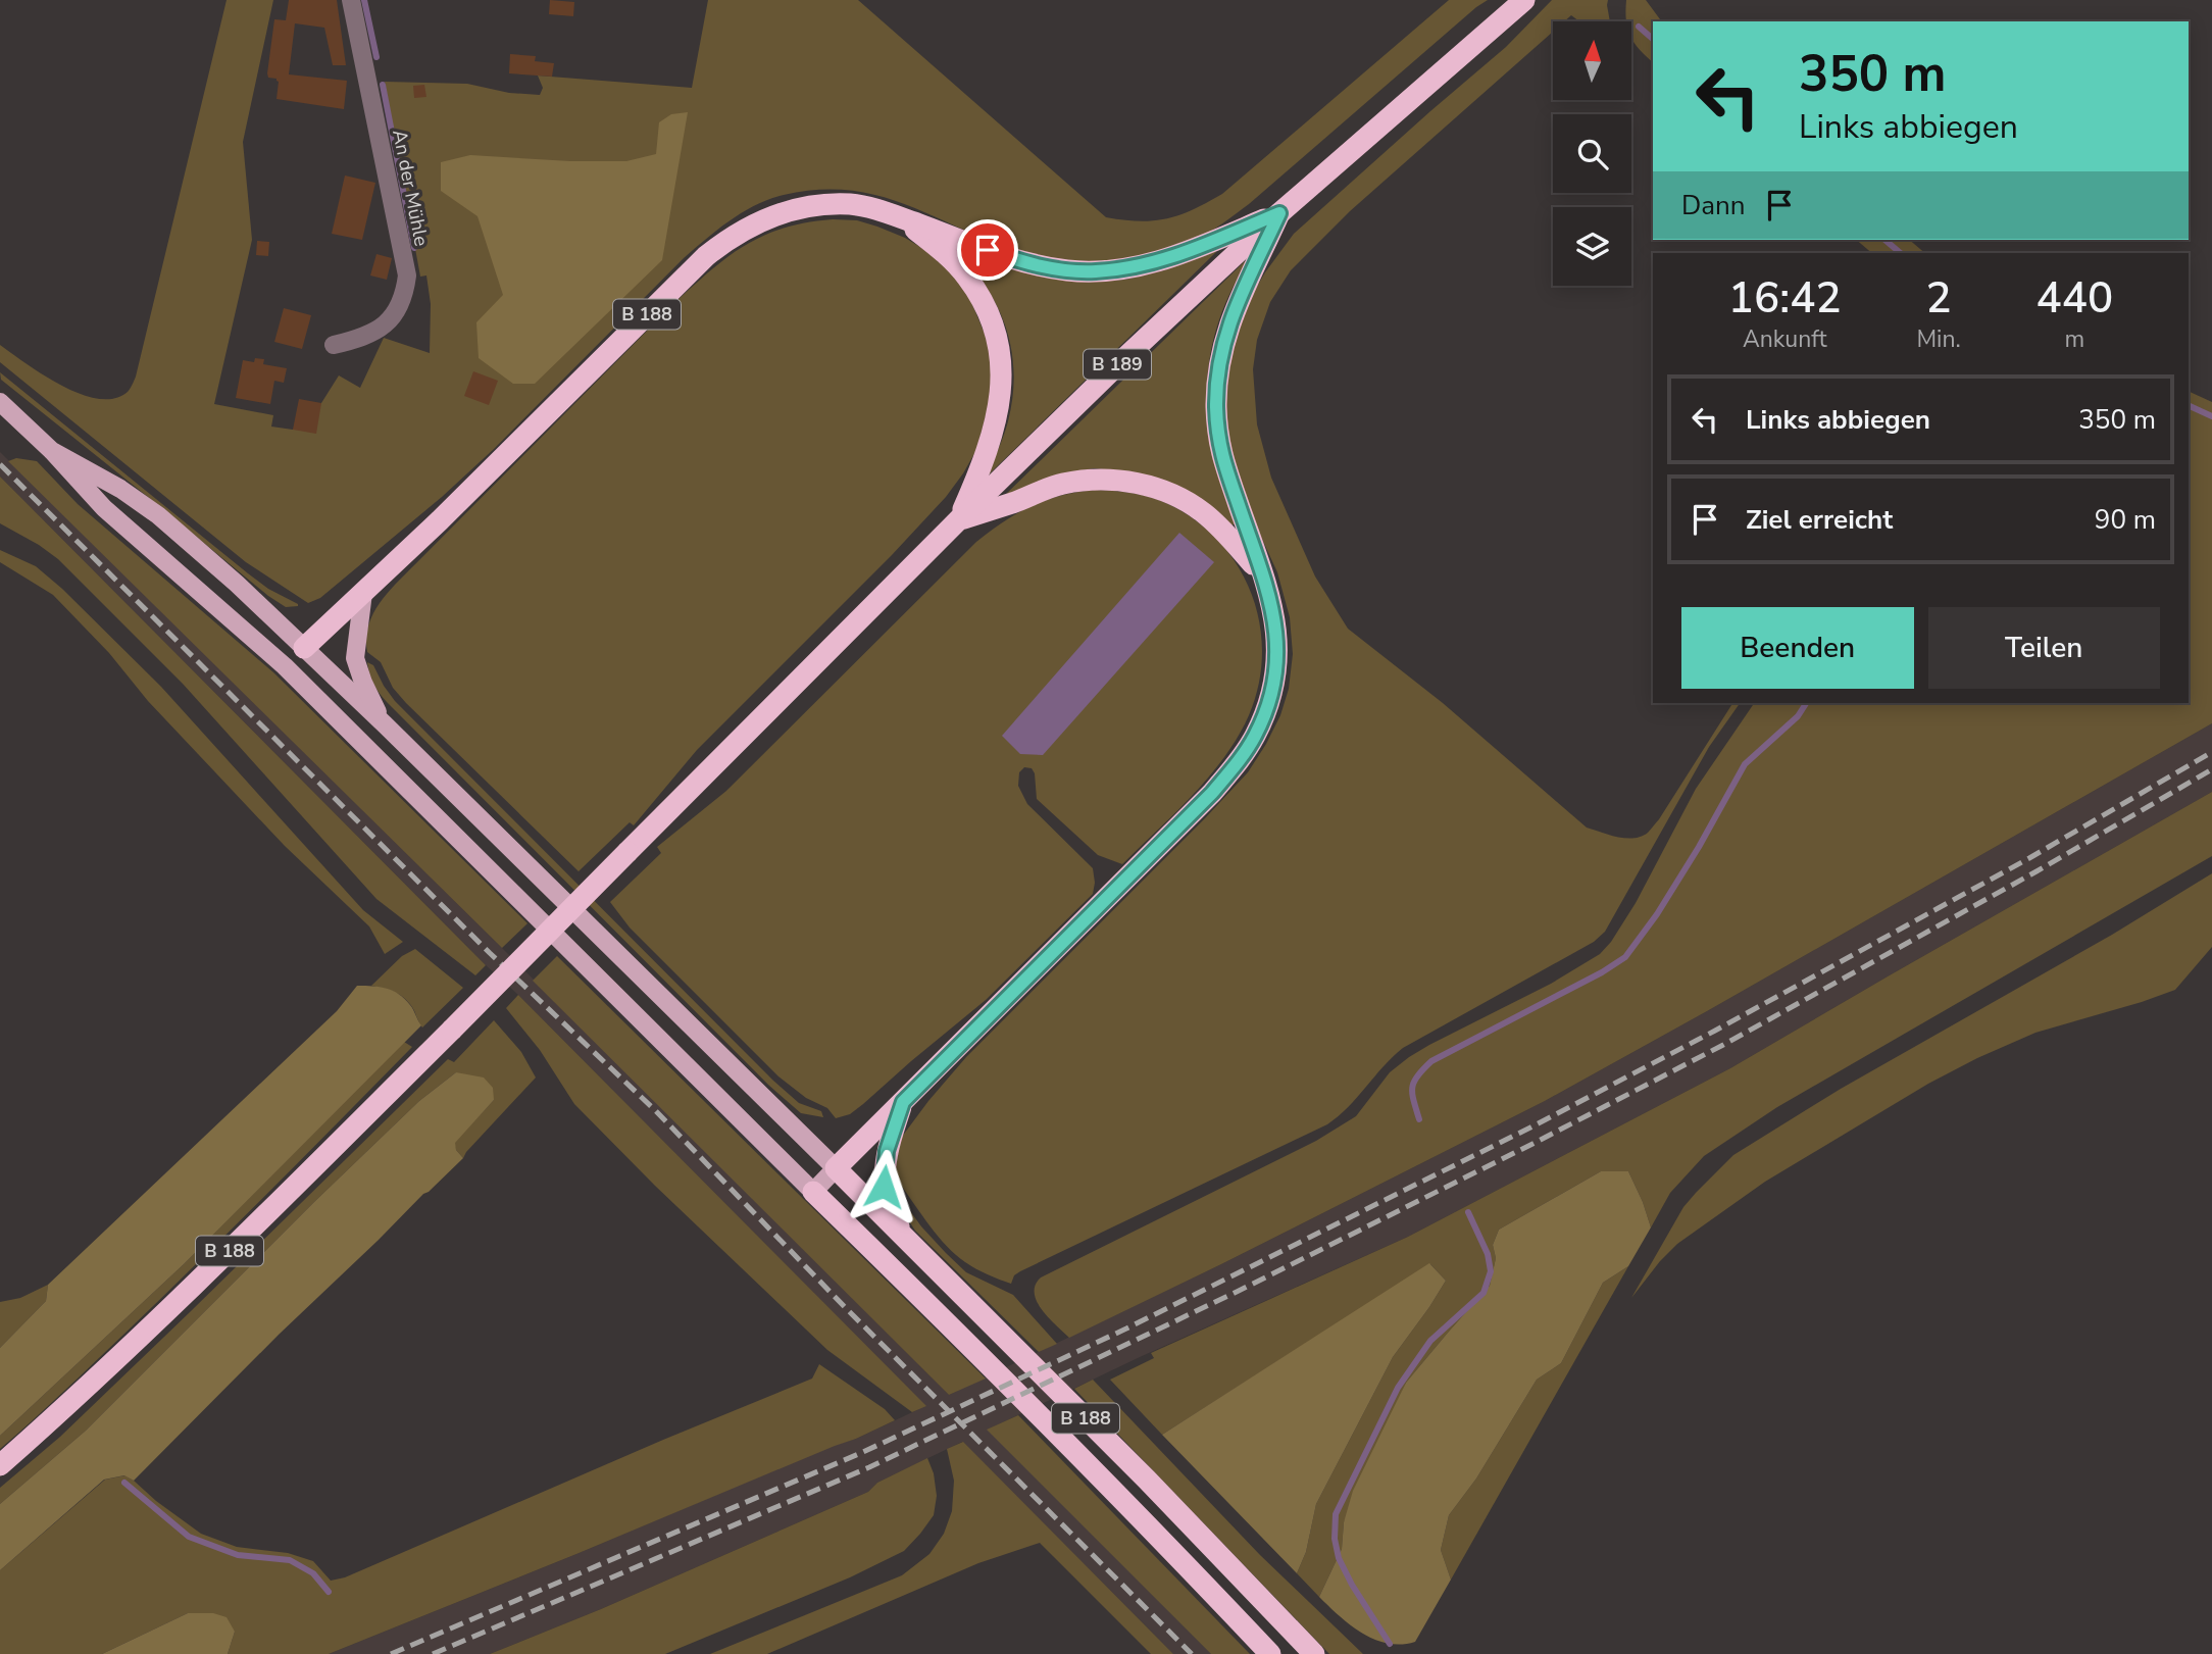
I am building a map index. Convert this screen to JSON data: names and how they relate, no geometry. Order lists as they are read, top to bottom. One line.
{"streets":{"highway":["B 188","B 189"],"street":["An der Mühle"]},"crossings":[["B 188","B 189"]],"north":"top","page":{"turn":["350 m","Links abbiegen"],"then":"Dann","eta":["16:42","Ankunft","2","Min.","440","m"],"list":[{"name":"Links abbiegen","value":"350 m"},{"name":"Ziel erreicht","value":"90 m"}],"buttons":["Beenden","Teilen"]}}
